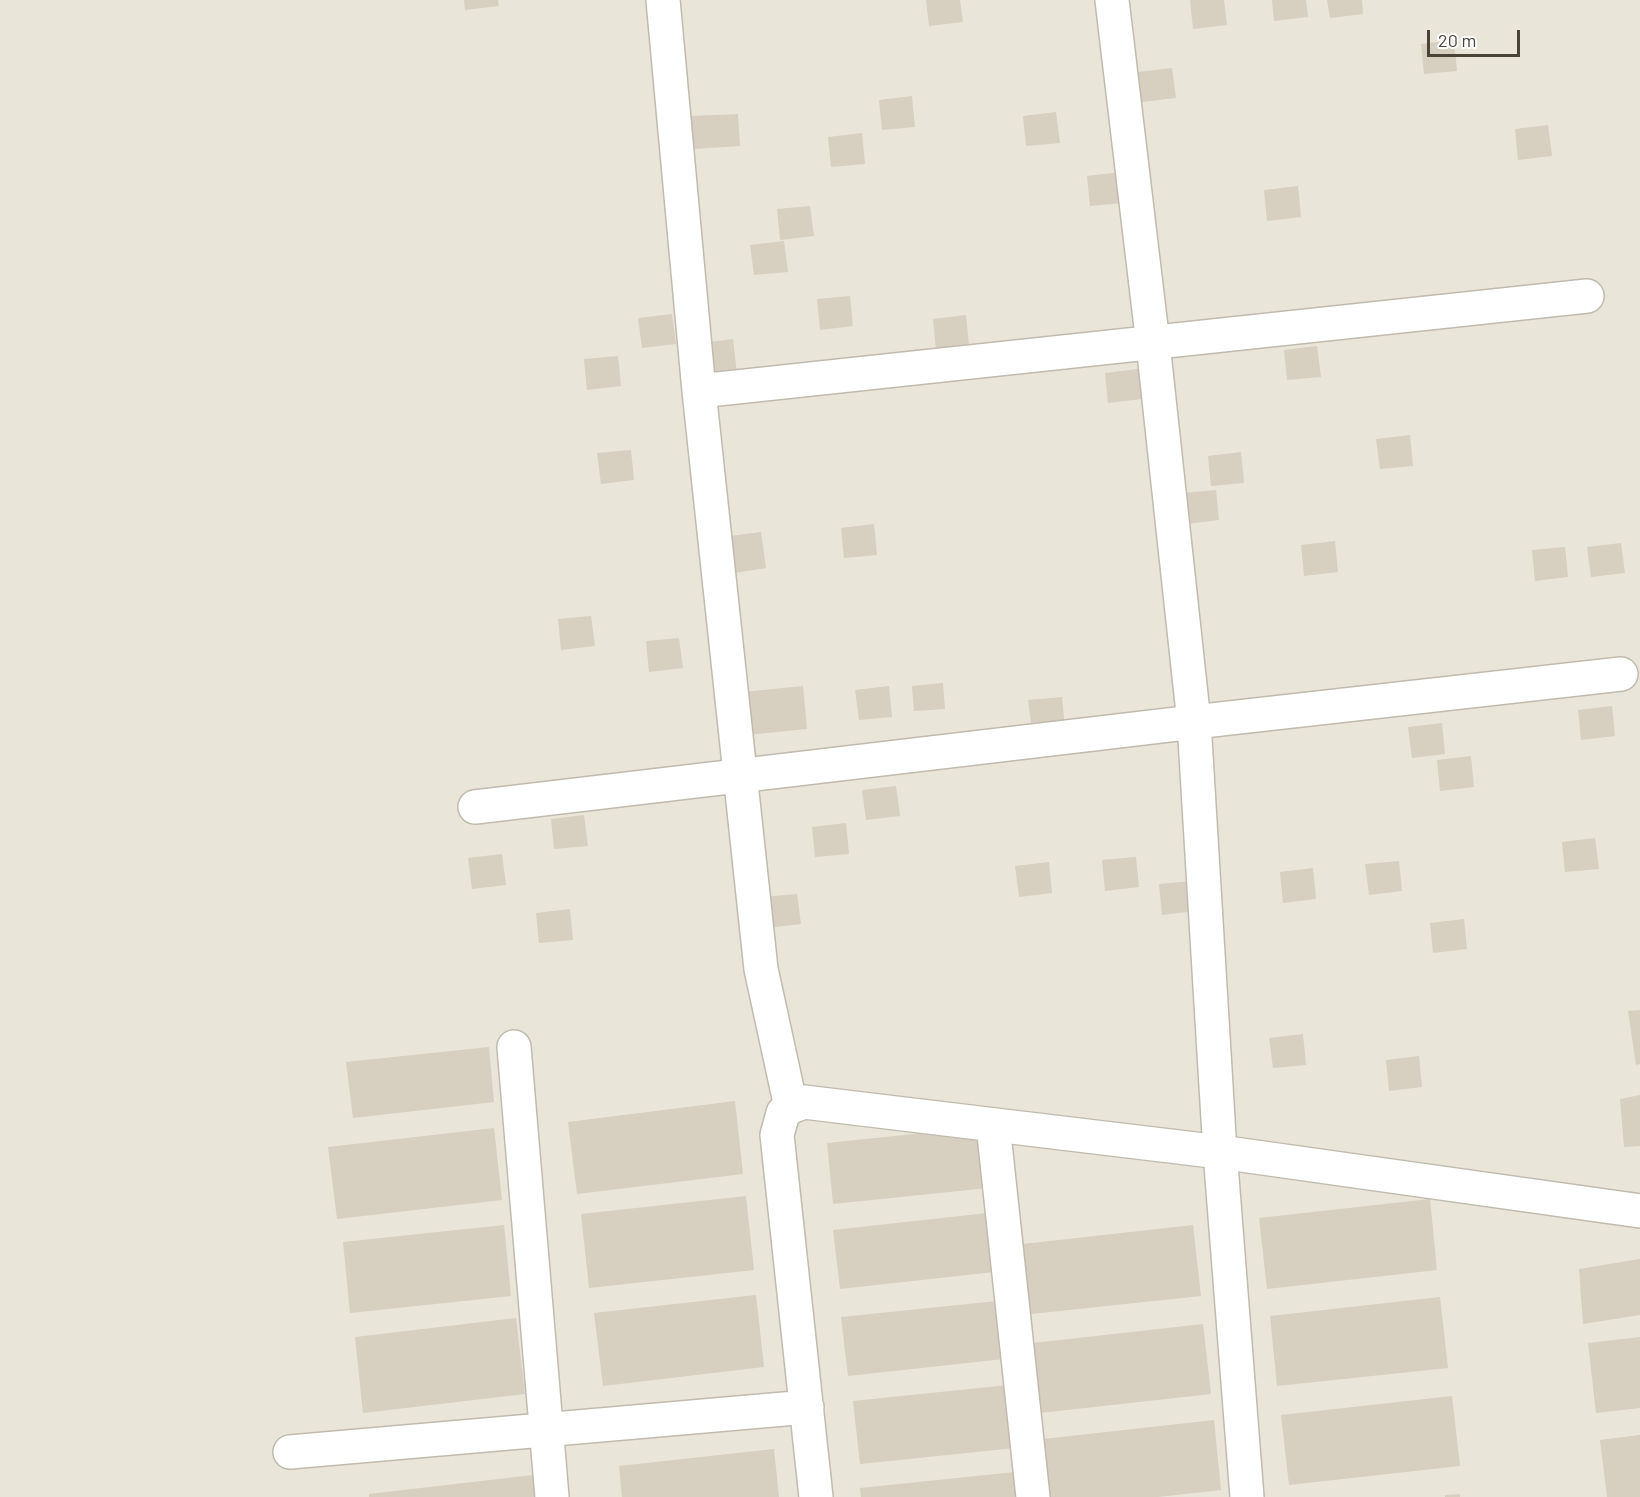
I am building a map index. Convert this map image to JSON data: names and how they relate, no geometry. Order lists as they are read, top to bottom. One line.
{"scale_bar":"20 m"}
